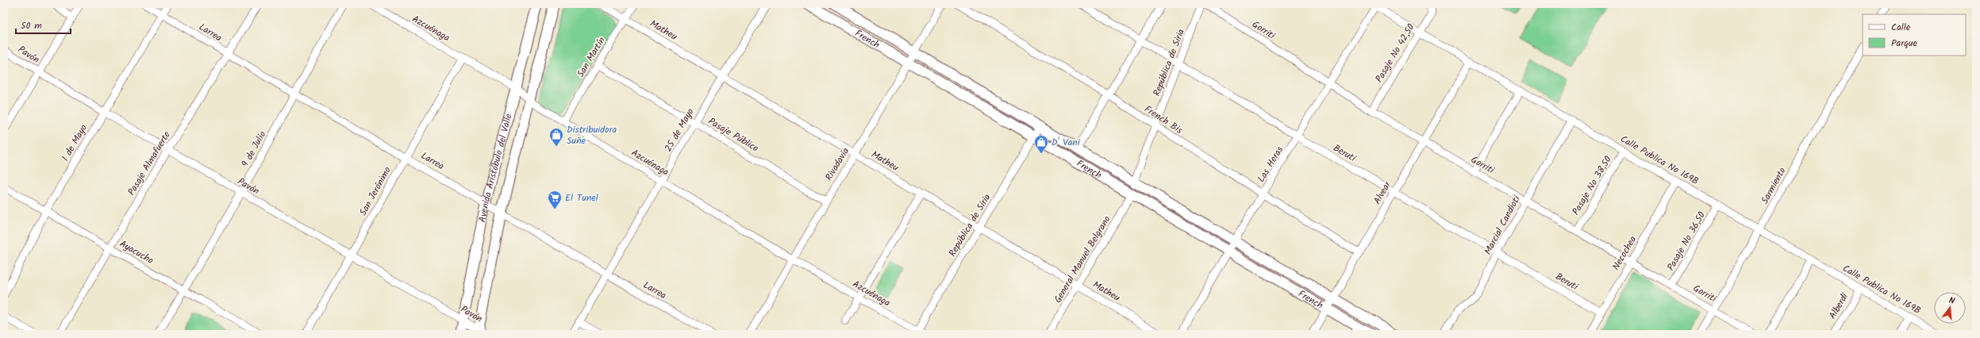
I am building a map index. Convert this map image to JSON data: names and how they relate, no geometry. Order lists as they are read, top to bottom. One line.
{"streets":{"main road":["French","Avenida Aristóbulo del Valle"],"street":["Azcuénaga","Matheu","Gorriti","Larrea","Pasaje No 42,50","Pavón","San Martín","República de Siria","French Bis","25 de Mayo","Pasaje Público","1 de Mayo","9 de Julio","Beruti","Calle Publica No 169B","Pasaje Almafuerte","Rivadavia","Las Heras","Pasaje No 38,50","Sarmiento","San Jerónimo","Alvear","Marcial Candioti","Pasaje No 36,50","Ayacucho","Necochea","General Manuel Belgrano","Alberdi"]},"crossings":[["Azcuénaga","San Martín"],["Azcuénaga","República de Siria"],["Azcuénaga","25 de Mayo"],["Azcuénaga","Rivadavia"],["Azcuénaga","Avenida Aristóbulo del Valle"],["Azcuénaga","San Jerónimo"],["Matheu","San Martín"],["Matheu","República de Siria"],["Matheu","25 de Mayo"],["Matheu","Rivadavia"],["Matheu","General Manuel Belgrano"],["Gorriti","Pasaje No 42,50"],["Gorriti","Las Heras"],["Gorriti","Pasaje No 38,50"],["Gorriti","Sarmiento"],["Gorriti","Alvear"],["Gorriti","Marcial Candioti"],["Gorriti","Pasaje No 36,50"],["Gorriti","Necochea"],["Larrea","25 de Mayo"],["Larrea","1 de Mayo"],["Larrea","9 de Julio"],["Larrea","Pasaje Almafuerte"],["Larrea","Avenida Aristóbulo del Valle"],["Larrea","San Jerónimo"],["French","República de Siria"],["French","Rivadavia"],["French","Las Heras"],["French","Alvear"],["French","General Manuel Belgrano"],["Pasaje No 42,50","Calle Publica No 169B"],["Pavón","1 de Mayo"],["Pavón","9 de Julio"],["Pavón","Pasaje Almafuerte"],["Pavón","Avenida Aristóbulo del Valle"],["Pavón","San Jerónimo"],["San Martín","Pasaje Público"],["República de Siria","French Bis"],["República de Siria","Beruti"],["French Bis","Las Heras"],["French Bis","Alvear"],["25 de Mayo","Pasaje Público"],["Pasaje Público","Rivadavia"],["1 de Mayo","Ayacucho"],["9 de Julio","Ayacucho"],["Beruti","Las Heras"],["Beruti","Alvear"],["Beruti","Marcial Candioti"],["Beruti","Necochea"],["Calle Publica No 169B","Las Heras"],["Calle Publica No 169B","Pasaje No 38,50"],["Calle Publica No 169B","Sarmiento"],["Calle Publica No 169B","Alvear"],["Calle Publica No 169B","Marcial Candioti"],["Calle Publica No 169B","Pasaje No 36,50"],["Calle Publica No 169B","Necochea"],["Calle Publica No 169B","Alberdi"],["Pasaje Almafuerte","Ayacucho"]],"places":{"shop":["Distribuidora Suñe","D' Vani"],"supermarket":["El Tunel"]},"legend":["Calle","Parque"],"scale_bar":"50 m","north":"top"}
